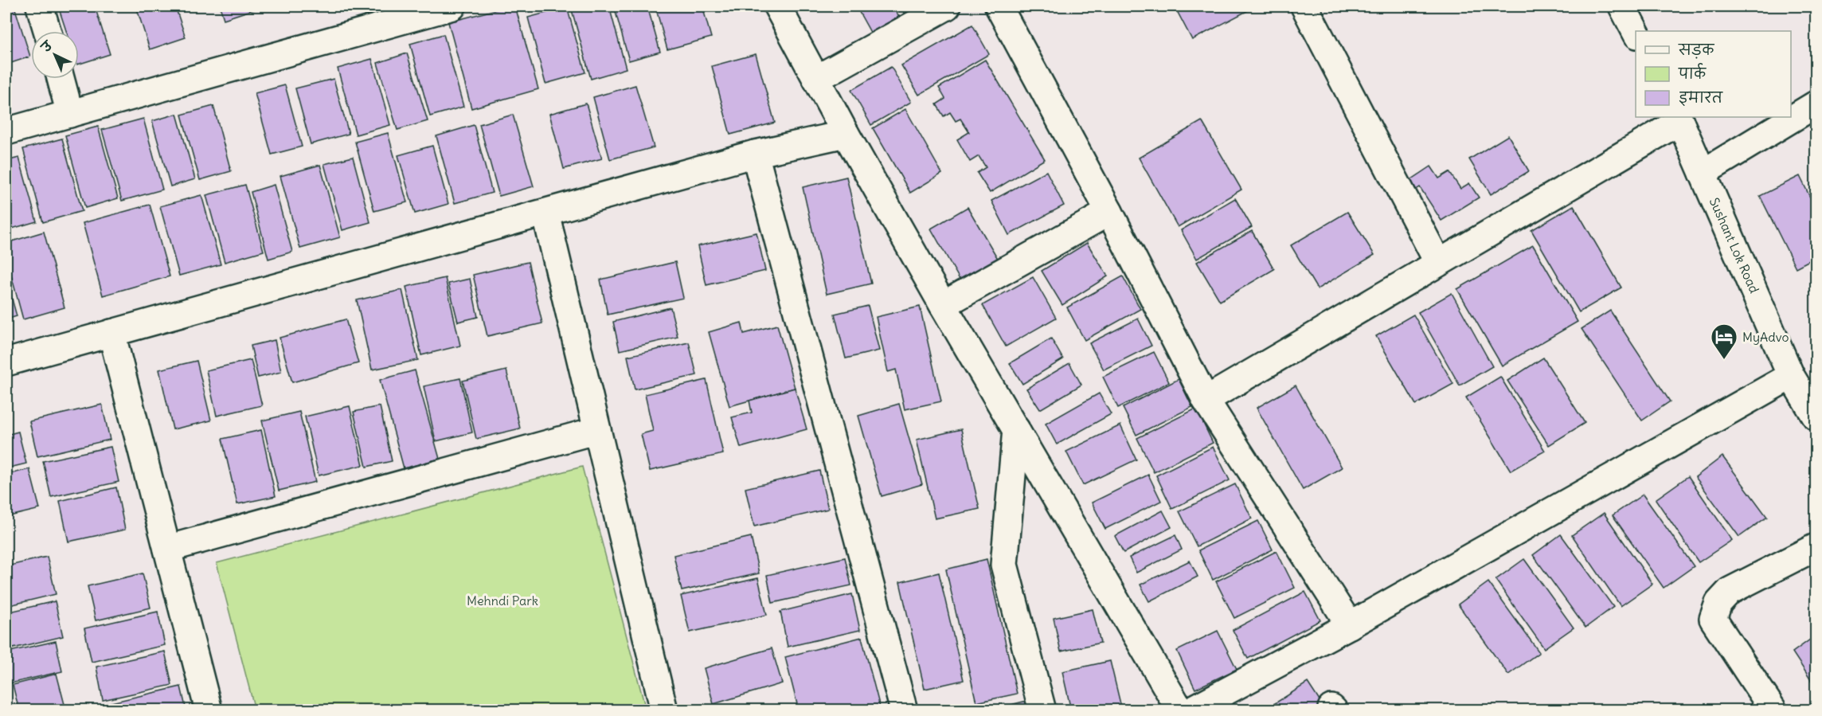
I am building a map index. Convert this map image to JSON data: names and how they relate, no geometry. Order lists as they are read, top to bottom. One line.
{"streets":{"street":["Sushant Lok Road"]},"parks":["Mehndi Park"],"places":{"hotel":["MyAdvo"]},"legend":["सड़क","पार्क","इमारत"],"north":"top left"}
